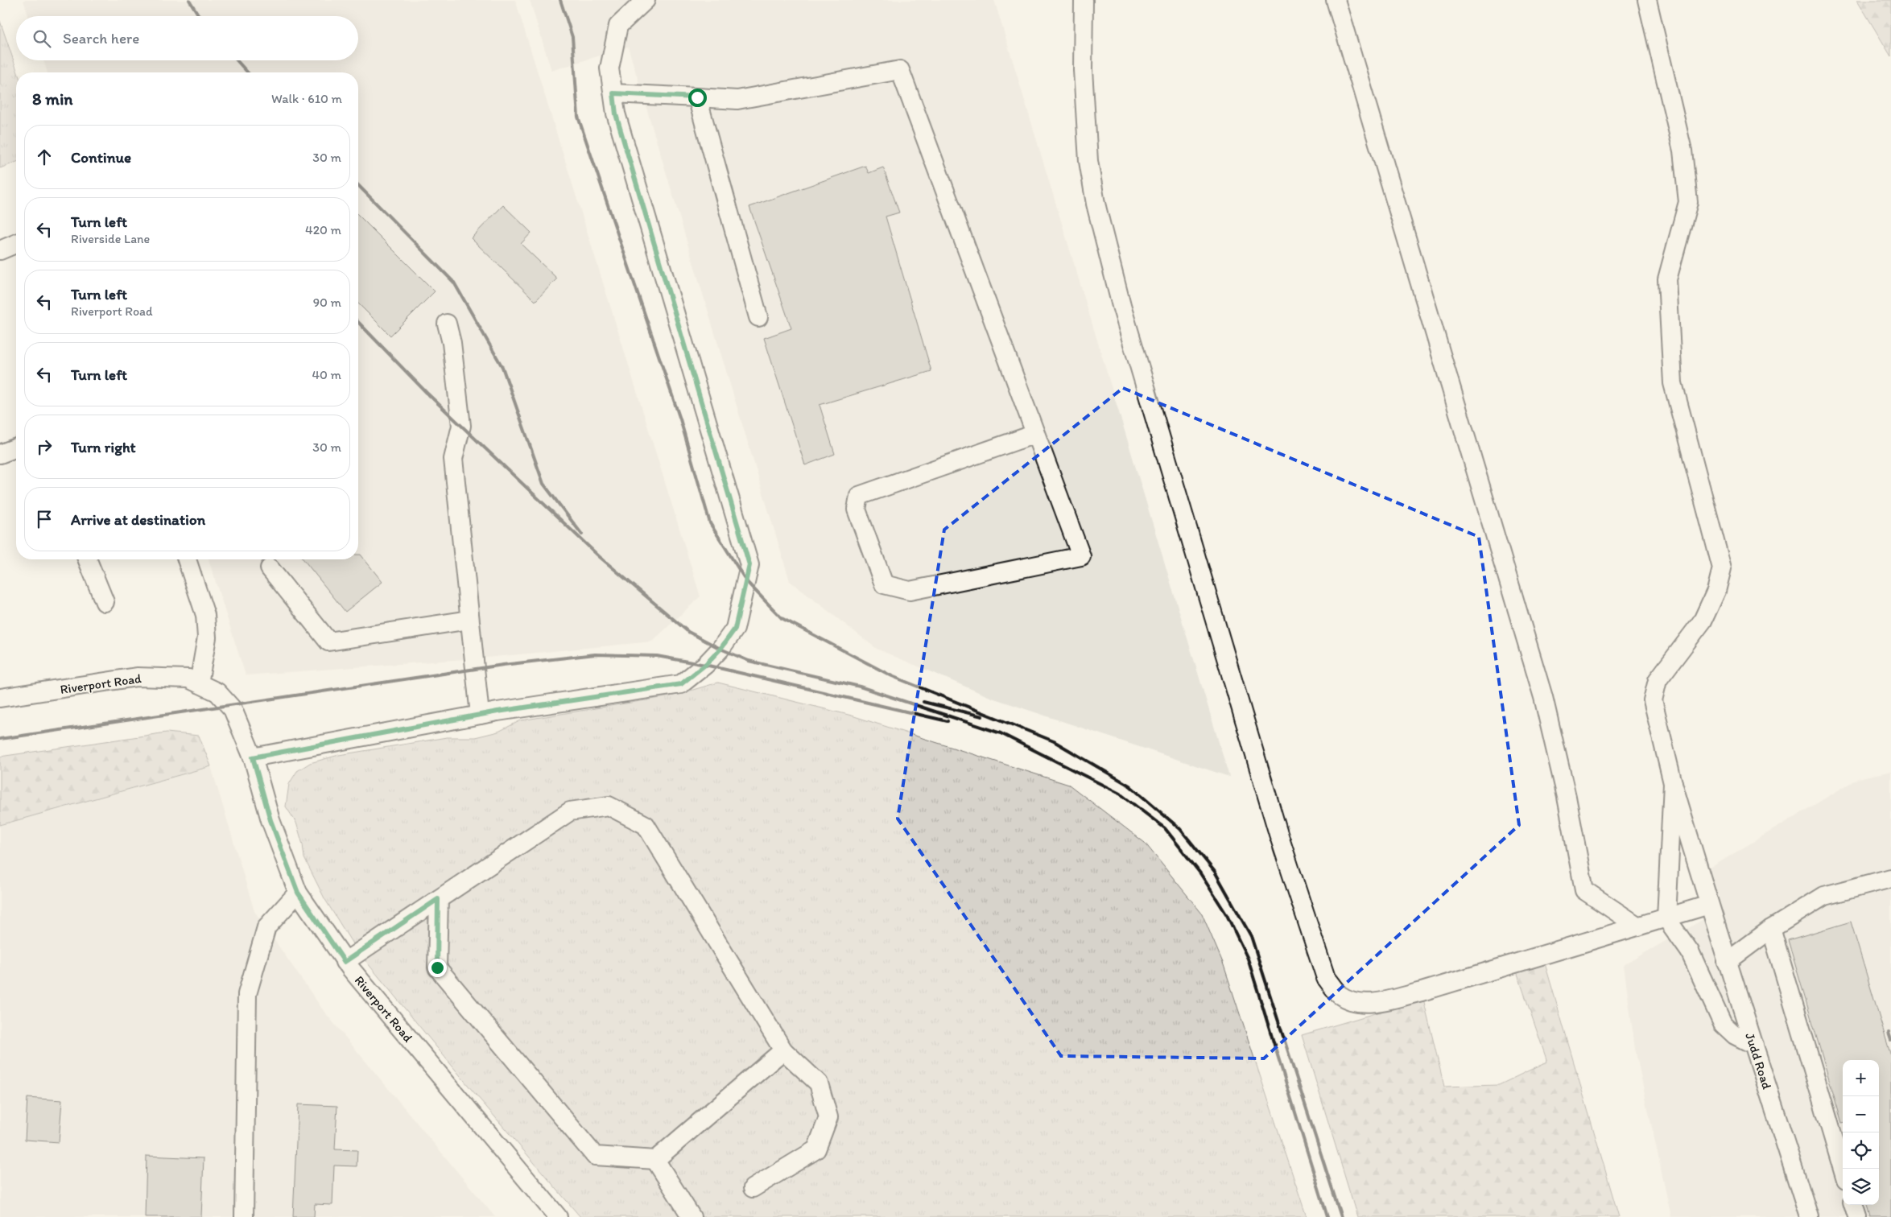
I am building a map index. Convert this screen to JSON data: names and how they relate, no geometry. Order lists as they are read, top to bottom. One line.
{"streets":{"street":["Riverport Road","Judd Road"]},"page":{"search":"Search here","heading":["8 min","Walk · 610 m"],"list":[["Continue","30 m"],["Turn left","Riverside Lane","420 m"],["Turn left","Riverport Road","90 m"],["Turn left","40 m"],["Turn right","30 m"],"Arrive at destination"],"map_buttons":["+","−"]}}
